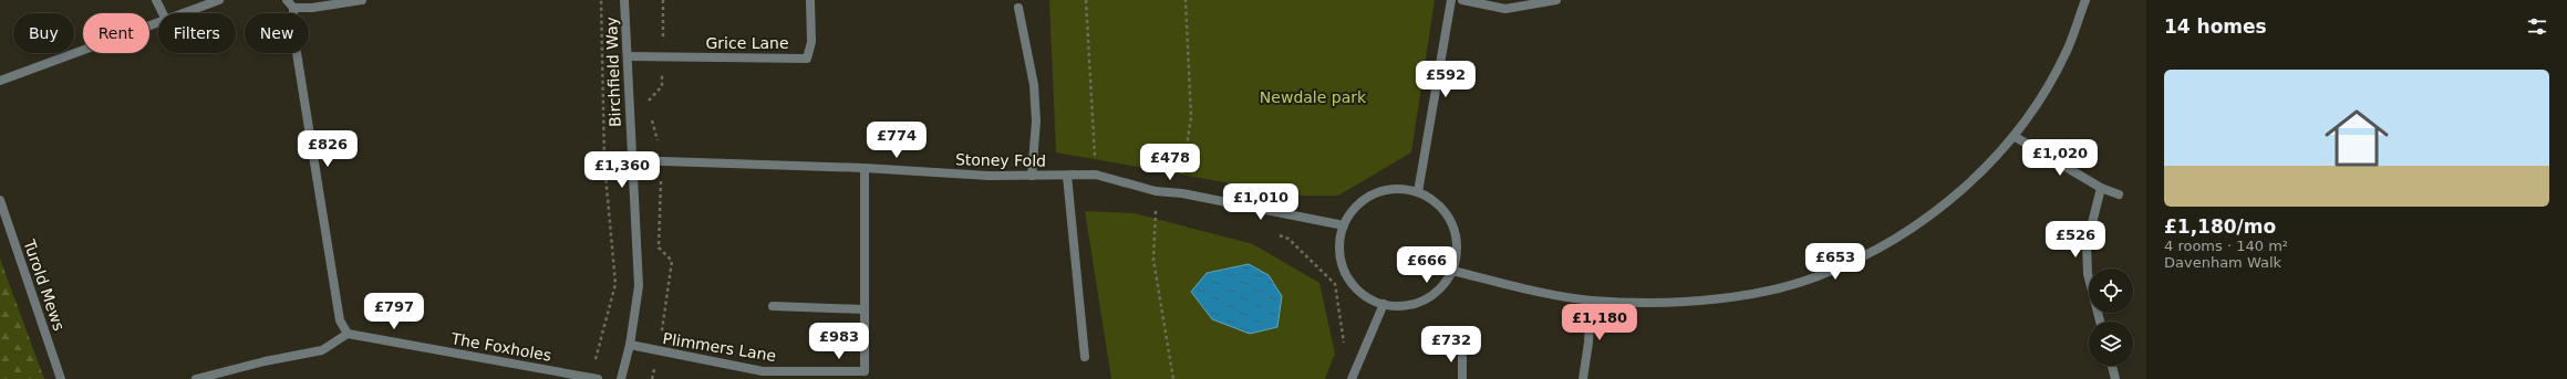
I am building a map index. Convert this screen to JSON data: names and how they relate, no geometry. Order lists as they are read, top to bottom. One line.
{"streets":{"street":["Grice Lane","Birchfield Way","Stoney Fold","Turold Mews","The Foxholes","Plimmers Lane"]},"crossings":[["Grice Lane","Birchfield Way"],["Birchfield Way","Stoney Fold"],["Birchfield Way","Plimmers Lane"],["Stoney Fold","Plimmers Lane"]],"parks":["Newdale park"],"page":{"heading":"14 homes","chip":["Buy","Rent","Filters","New"],"list":[{"name":"£1,180/mo","note":"4 rooms · 140 m² · Davenham Walk"}],"price":["£592","£774","£826","£1,020","£478","£1,360","£1,010","£526","£653","£666","£797","£1,180","£983","£732"]}}
